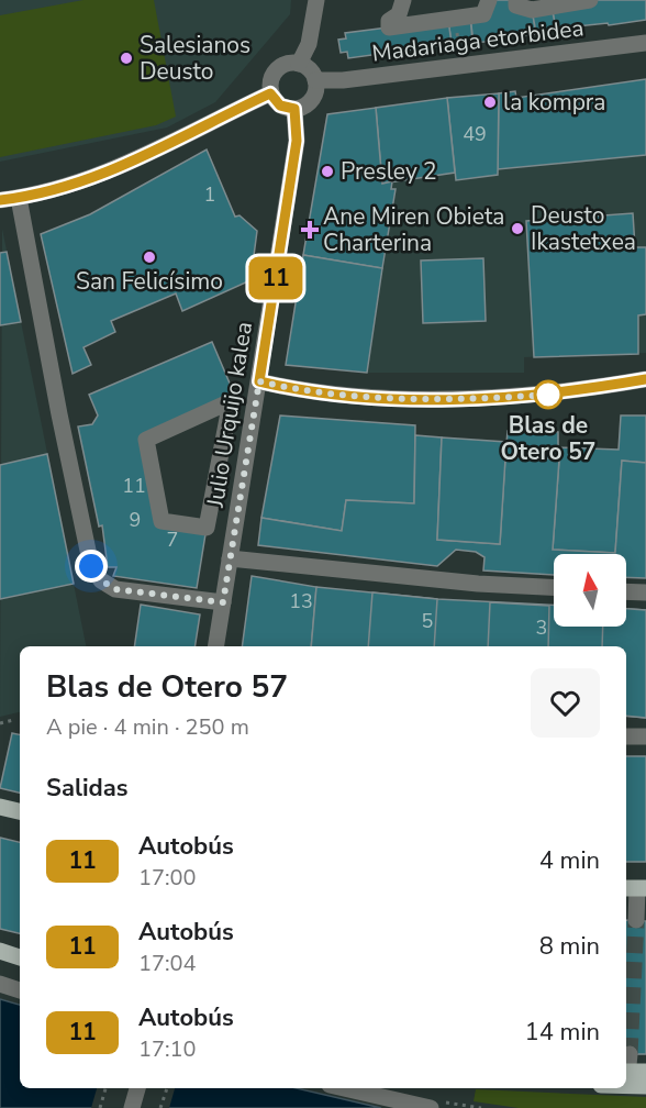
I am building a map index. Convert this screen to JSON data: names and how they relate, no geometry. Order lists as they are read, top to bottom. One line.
{"streets":{"street":["Madariaga etorbidea","Julio Urquijo kalea"]},"crossings":[["Madariaga etorbidea","Julio Urquijo kalea"]],"places":{"other":["Salesianos Deusto","la kompra","Presley 2","Deusto Ikastetxea","San Felicísimo","Blas de Otero 57"],"health":["Ane Miren Obieta Charterina"]},"lines":["bus line 11"],"house_numbers":["49","1","11","9","7","13","5","3"],"north":"top","page":{"on_map":"11","heading":[["Blas de Otero 57","A pie · 4 min · 250 m"],"Salidas"],"list":[{"mark":"11","name":"Autobús","note":"17:00","value":"4 min"},{"mark":"11","name":"Autobús","note":"17:04","value":"8 min"},{"mark":"11","name":"Autobús","note":"17:10","value":"14 min"}]}}
